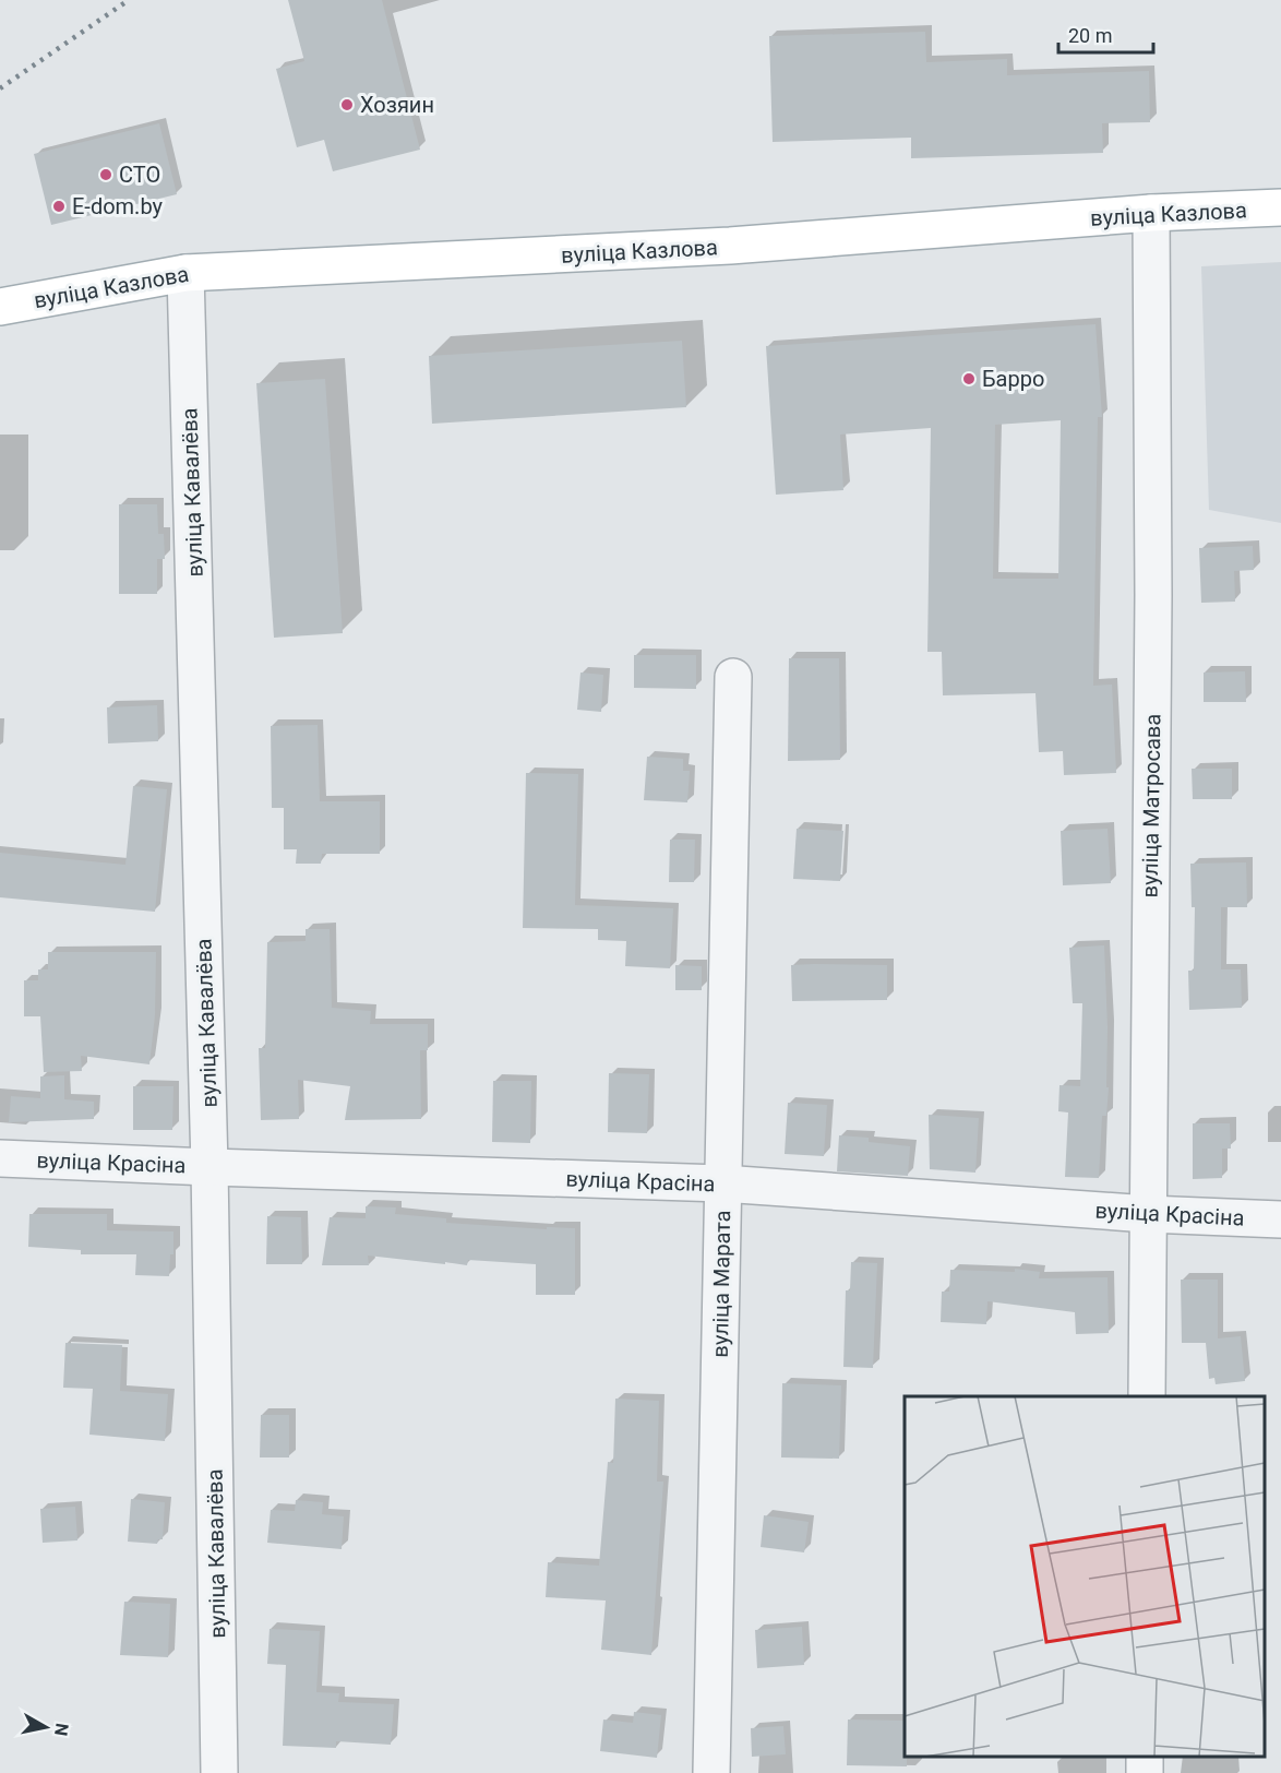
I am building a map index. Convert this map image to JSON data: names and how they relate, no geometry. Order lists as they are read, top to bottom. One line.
{"streets":{"main road":["вуліца Казлова"],"street":["вуліца Кавалёва","вуліца Матросава","вуліца Красіна","вуліца Марата"]},"crossings":[["вуліца Казлова","вуліца Кавалёва"],["вуліца Казлова","вуліца Матросава"],["вуліца Кавалёва","вуліца Красіна"],["вуліца Матросава","вуліца Красіна"],["вуліца Красіна","вуліца Марата"]],"places":["Хозяин","СТО","E-dom.by","Барро"],"scale_bar":"20 m","north":"right"}
